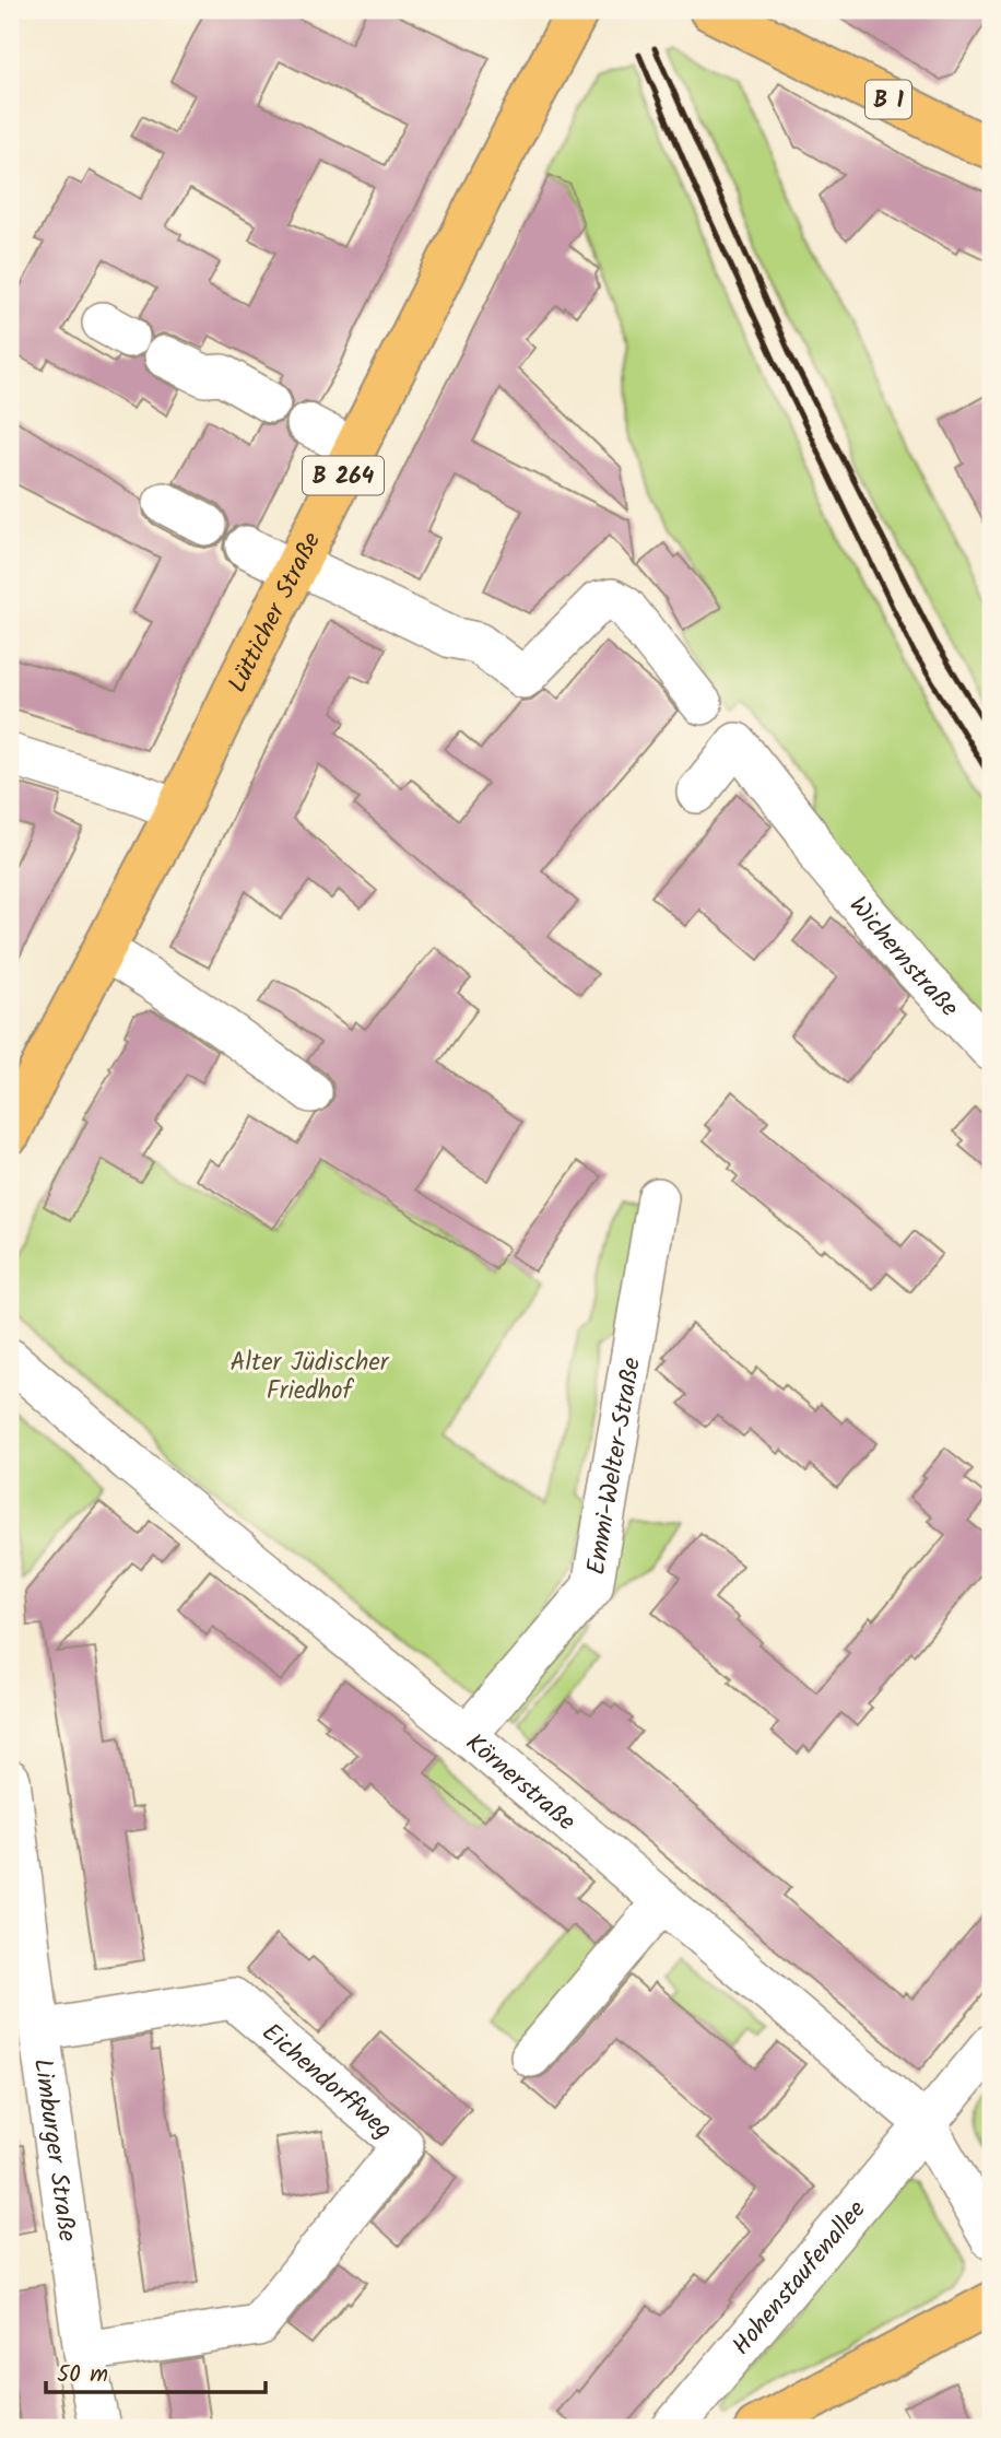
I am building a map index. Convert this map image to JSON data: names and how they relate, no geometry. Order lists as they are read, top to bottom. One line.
{"streets":{"main road":["B 1","B 264","Lütticher Straße"],"street":["Wichernstraße","Emmi-Welter-Straße","Körnerstraße","Eichendorffweg","Limburger Straße","Hohenstaufenallee"]},"crossings":[["Emmi-Welter-Straße","Körnerstraße"],["Körnerstraße","Hohenstaufenallee"],["Eichendorffweg","Limburger Straße"]],"parks":["Alter Jüdischer Friedhof"],"scale_bar":"50 m"}
